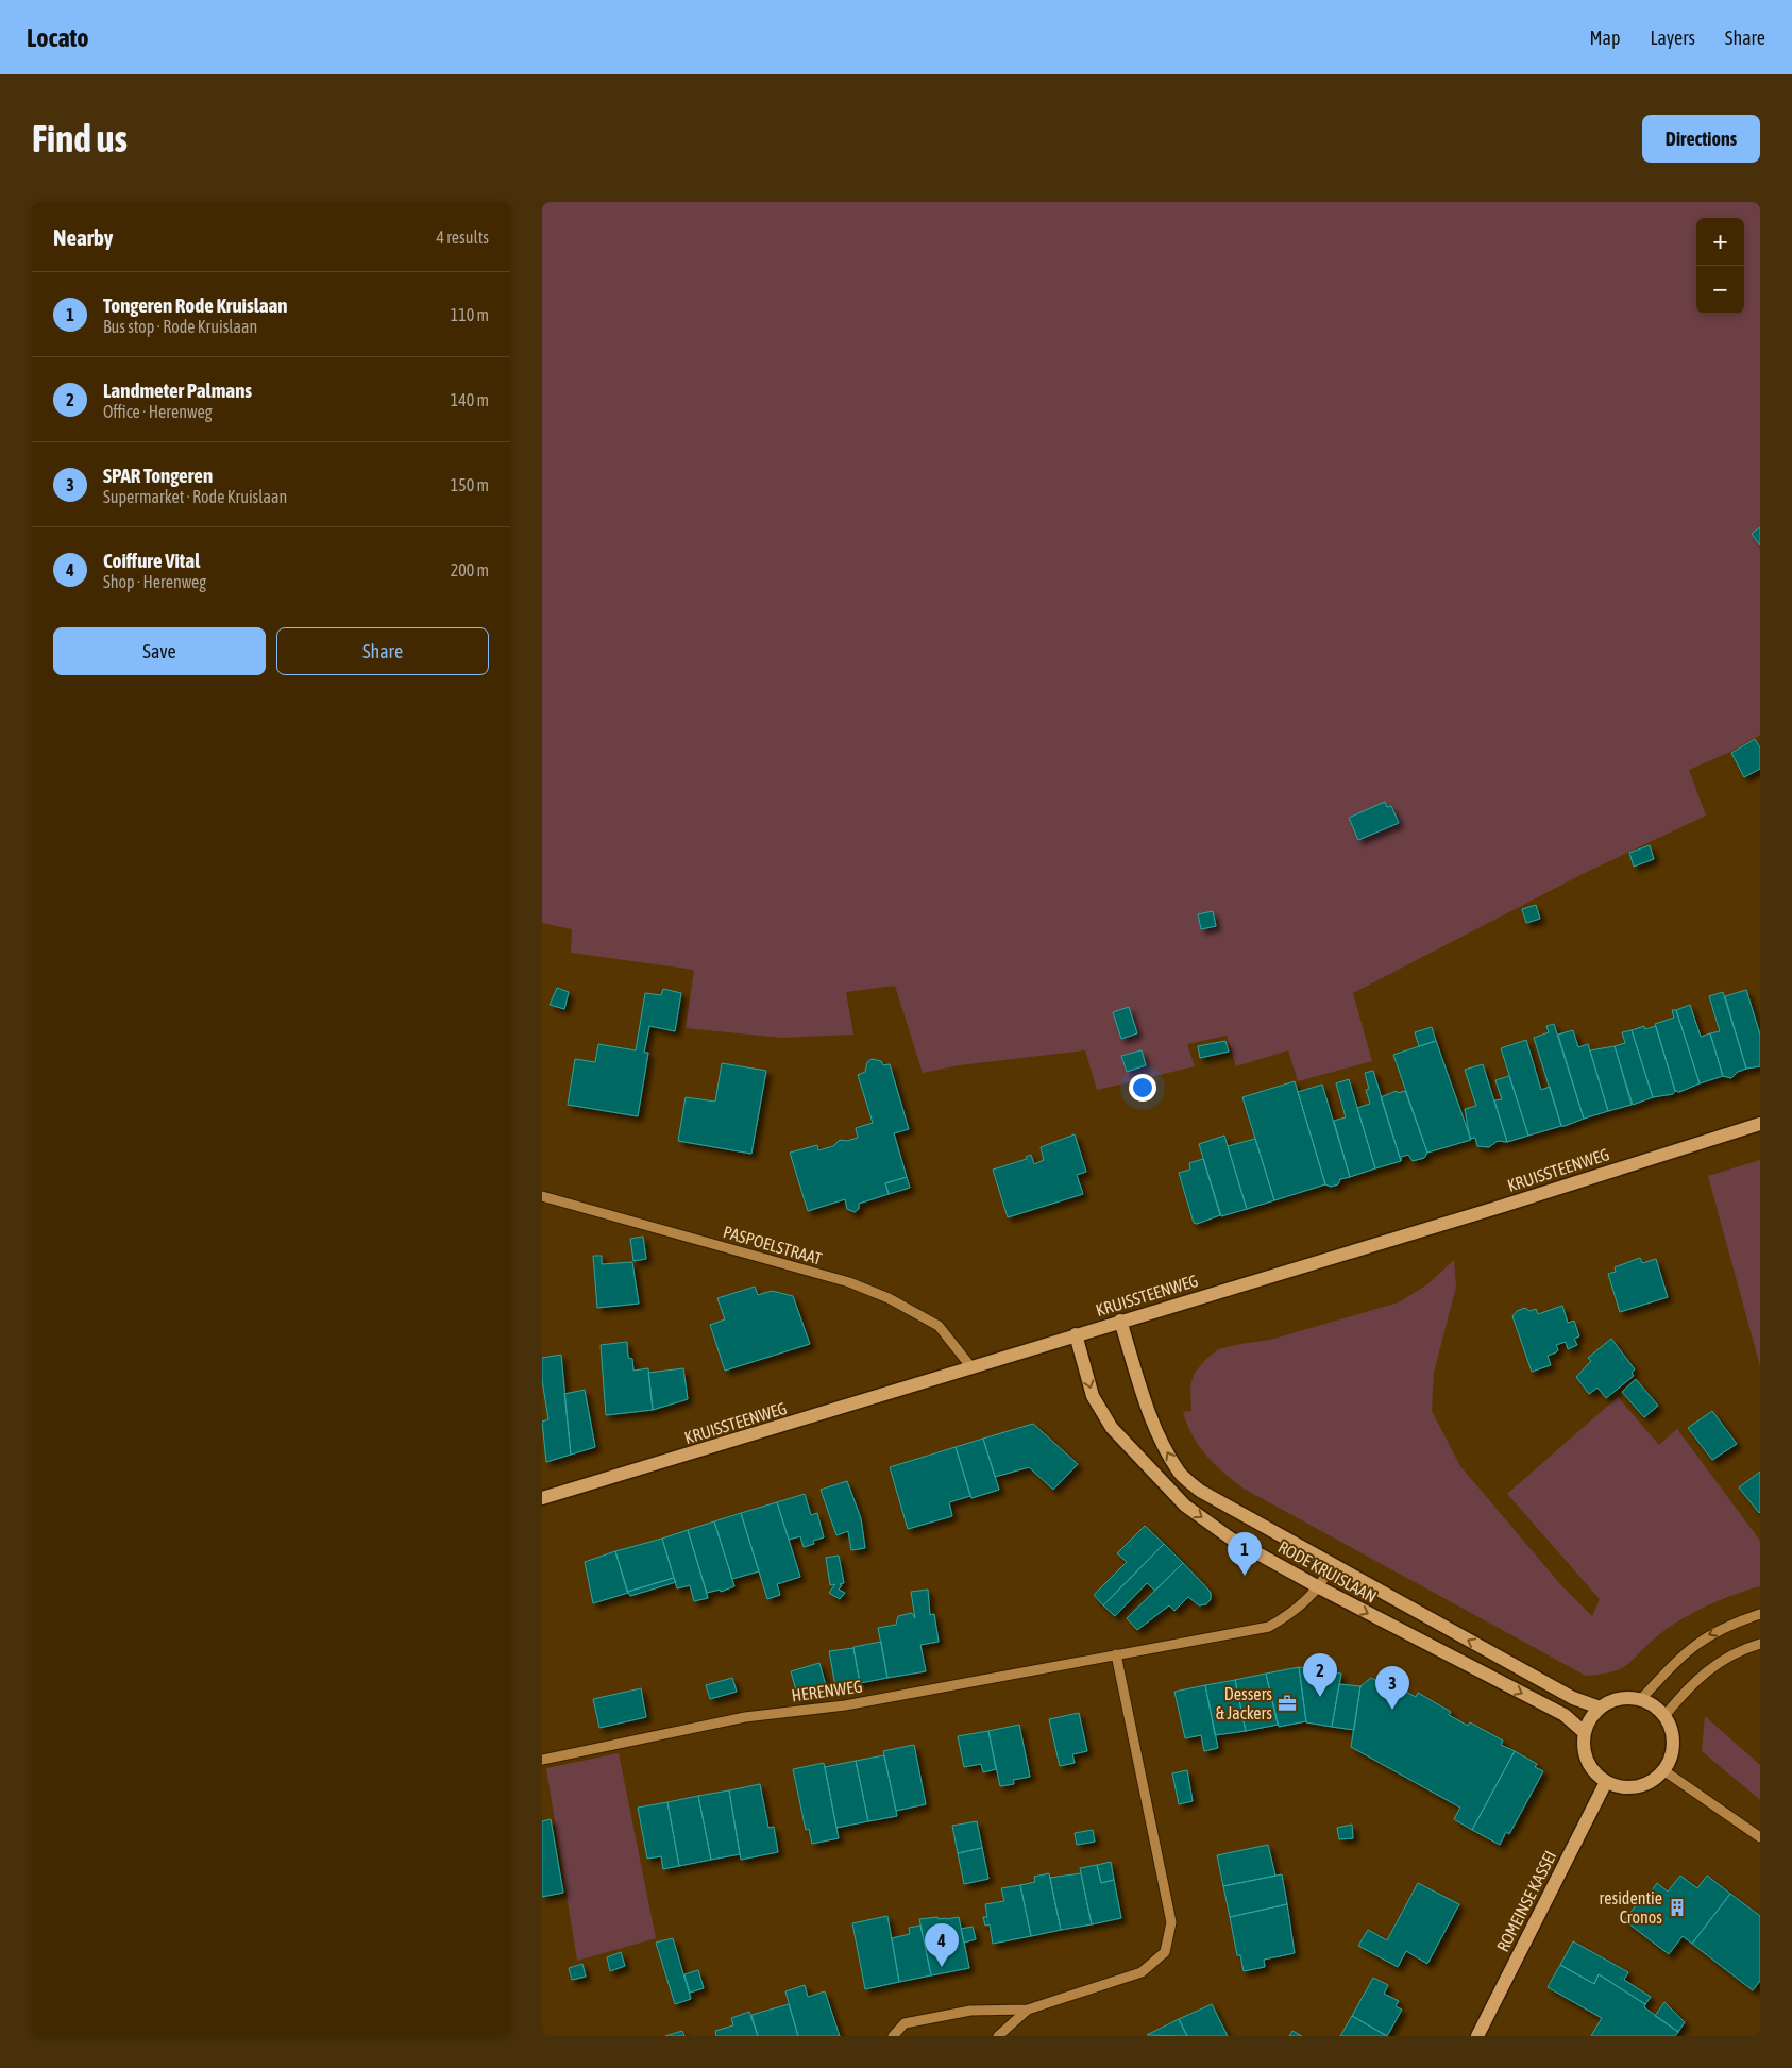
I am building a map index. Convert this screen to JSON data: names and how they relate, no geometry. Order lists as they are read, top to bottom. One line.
{"streets":{"main road":["KRUISSTEENWEG","RODE KRUISLAAN","ROMEINSE KASSEI"],"street":["PASPOELSTRAAT","HERENWEG"]},"crossings":[["KRUISSTEENWEG","PASPOELSTRAAT"],["KRUISSTEENWEG","RODE KRUISLAAN"],["RODE KRUISLAAN","HERENWEG"],["RODE KRUISLAAN","ROMEINSE KASSEI"]],"places":{"office":["Dessers & Jackers"],"building":["residentie Cronos"]},"page":{"header":"Locato","nav":["Map","Layers","Share"],"buttons":["Directions",["Save","Share"]],"title":"Find us","heading":["Nearby","4 results"],"map_buttons":["+","−"],"list":[{"mark":"1","name":"Tongeren Rode Kruislaan","note":"Bus stop · Rode Kruislaan","value":"110 m"},{"mark":"2","name":"Landmeter Palmans","note":"Office · Herenweg","value":"140 m"},{"mark":"3","name":"SPAR Tongeren","note":"Supermarket · Rode Kruislaan","value":"150 m"},{"mark":"4","name":"Coiffure Vital","note":"Shop · Herenweg","value":"200 m"}],"pins":["1","2","3","4"]}}
